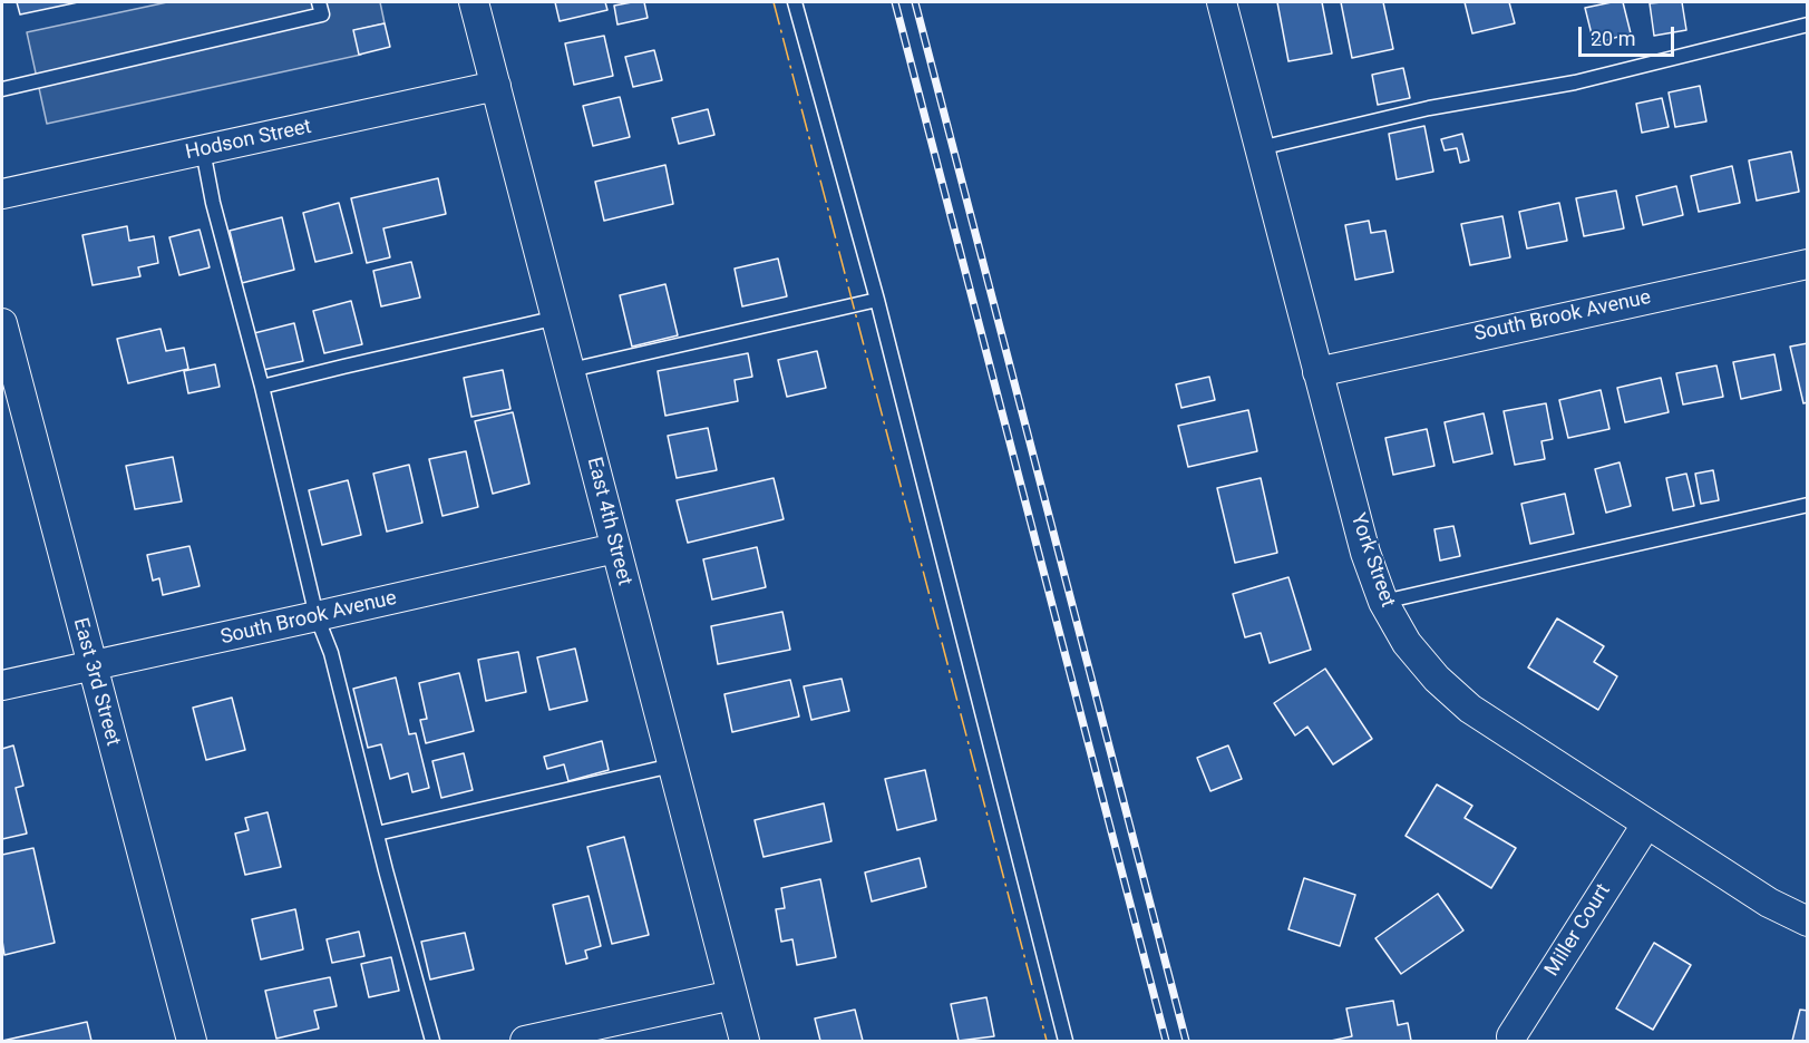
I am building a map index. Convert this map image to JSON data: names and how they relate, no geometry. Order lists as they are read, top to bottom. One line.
{"streets":{"street":["Hodson Street","South Brook Avenue","East 4th Street","York Street","East 3rd Street","Miller Court"]},"crossings":[["Hodson Street","East 4th Street"],["South Brook Avenue","East 4th Street"],["South Brook Avenue","York Street"],["South Brook Avenue","East 3rd Street"],["York Street","Miller Court"]],"scale_bar":"20 m"}
